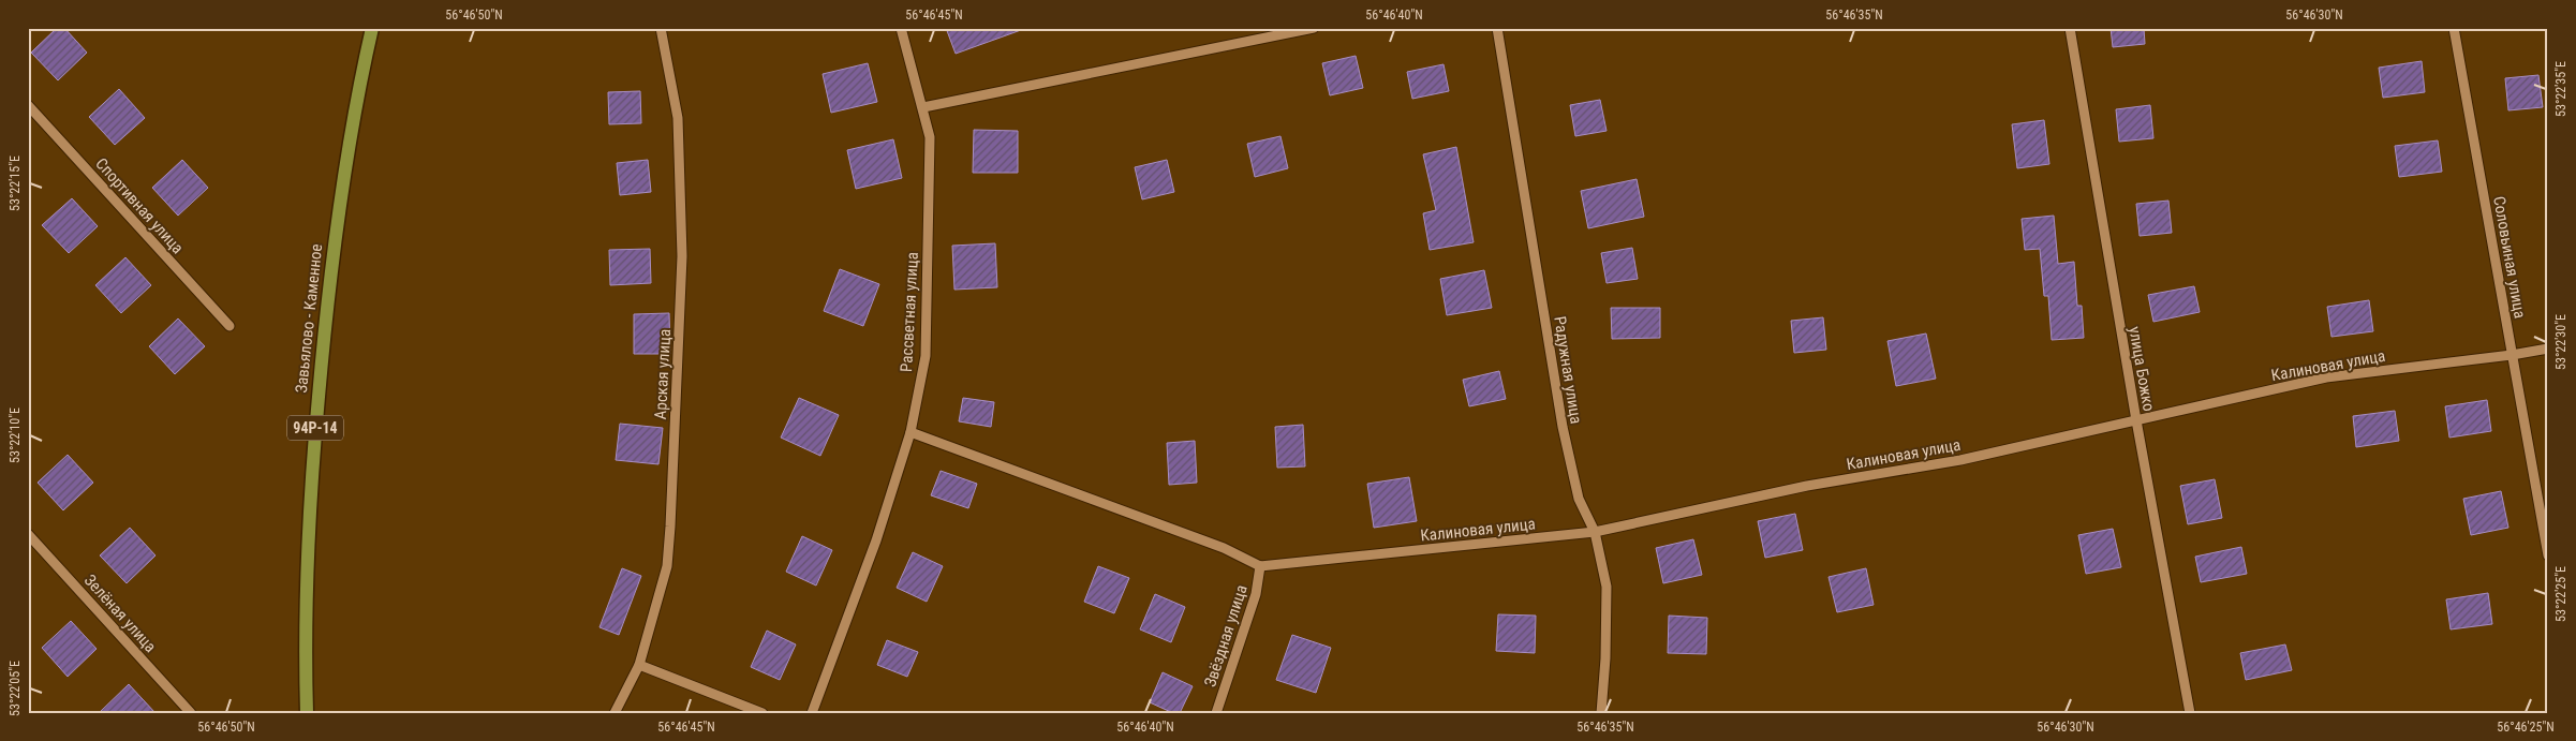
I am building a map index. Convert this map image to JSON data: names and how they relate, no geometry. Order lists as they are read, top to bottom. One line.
{"streets":{"main road":["Завьялово - Каменное","94Р-14"],"street":["Спортивная улица","Соловьиная улица","Рассветная улица","Калиновая улица","улица Божко","Радужная улица","Арская улица","Зелёная улица","Звёздная улица"]},"crossings":[["Соловьиная улица","Калиновая улица"],["Калиновая улица","улица Божко"],["Калиновая улица","Радужная улица"],["Калиновая улица","Звёздная улица"]],"coordinates":["56°46'50\"N","56°46'45\"N","56°46'40\"N","56°46'35\"N","56°46'30\"N","53°22'35\"E","53°22'15\"E","53°22'30\"E","53°22'10\"E","53°22'25\"E","53°22'05\"E","56°46'25\"N"]}
